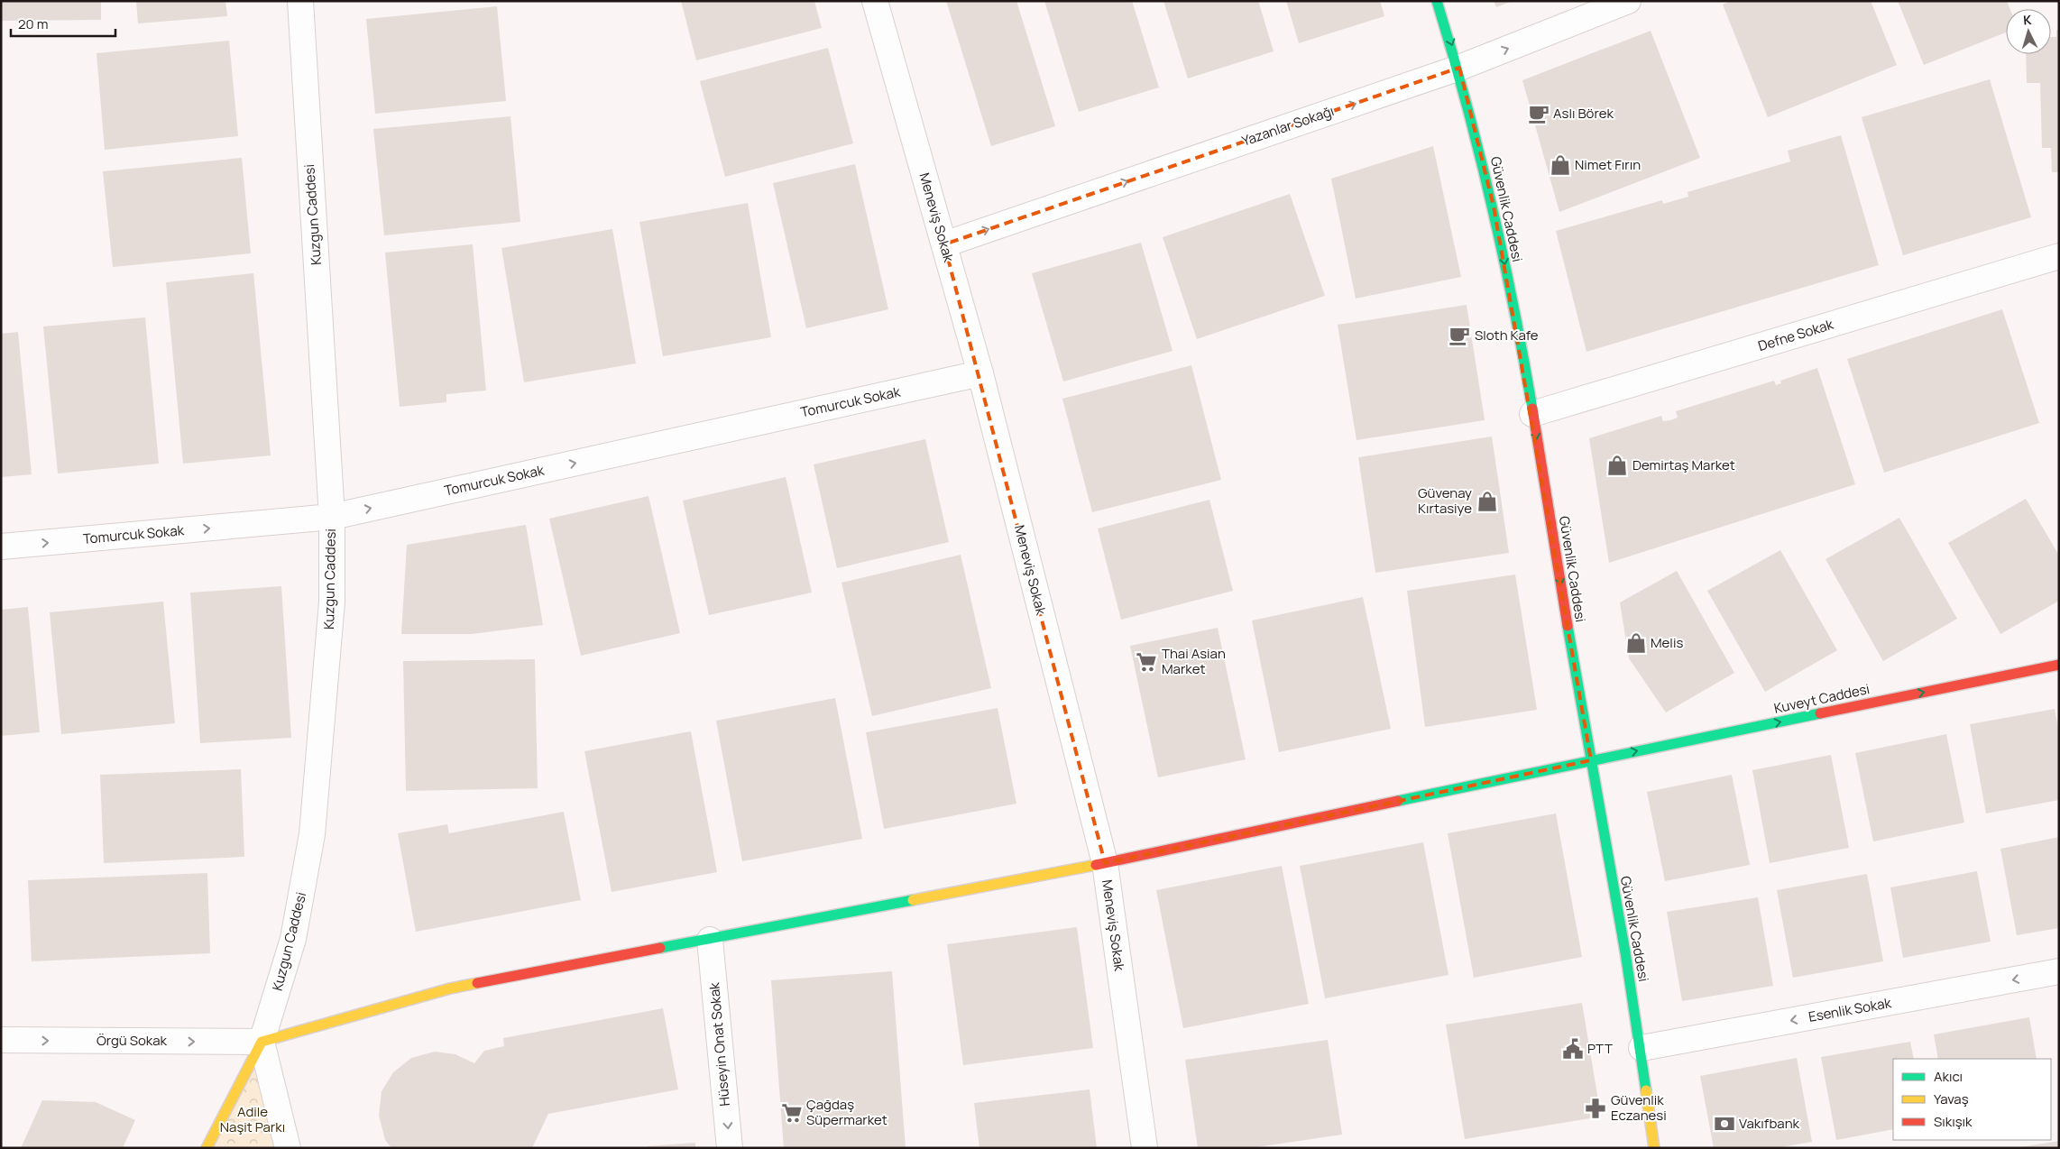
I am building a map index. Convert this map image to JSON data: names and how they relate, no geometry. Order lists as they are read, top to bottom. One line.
{"streets":{"main road":["Güvenlik Caddesi","Kuveyt Caddesi"],"street":["Yazanlar Sokağı","Kuzgun Caddesi","Meneviş Sokak","Defne Sokak","Tomurcuk Sokak","Esenlik Sokak","Örgü Sokak","Hüseyin Onat Sokak"]},"crossings":[["Yazanlar Sokağı","Güvenlik Caddesi"],["Yazanlar Sokağı","Meneviş Sokak"],["Güvenlik Caddesi","Defne Sokak"],["Güvenlik Caddesi","Kuveyt Caddesi"],["Güvenlik Caddesi","Esenlik Sokak"],["Kuzgun Caddesi","Tomurcuk Sokak"],["Kuzgun Caddesi","Kuveyt Caddesi"],["Kuzgun Caddesi","Örgü Sokak"],["Meneviş Sokak","Tomurcuk Sokak"],["Meneviş Sokak","Kuveyt Caddesi"],["Kuveyt Caddesi","Örgü Sokak"],["Kuveyt Caddesi","Hüseyin Onat Sokak"]],"one_way":["Yazanlar Sokağı","Güvenlik Caddesi","Tomurcuk Sokak","Esenlik Sokak","Örgü Sokak","Hüseyin Onat Sokak"],"parks":["Adile Naşit Parkı"],"places":{"cafe":["Aslı Börek","Sloth Kafe"],"shop":["Nimet Fırın","Demirtaş Market","Güvenay Kırtasiye","Melis"],"supermarket":["Thai Asian Market","Çağdaş Süpermarket"],"public building":["PTT"],"pharmacy":["Güvenlik Eczanesi"],"bank":["Vakıfbank"]},"legend":["Akıcı","Yavaş","Sıkışık"],"scale_bar":"20 m","north":"top"}
